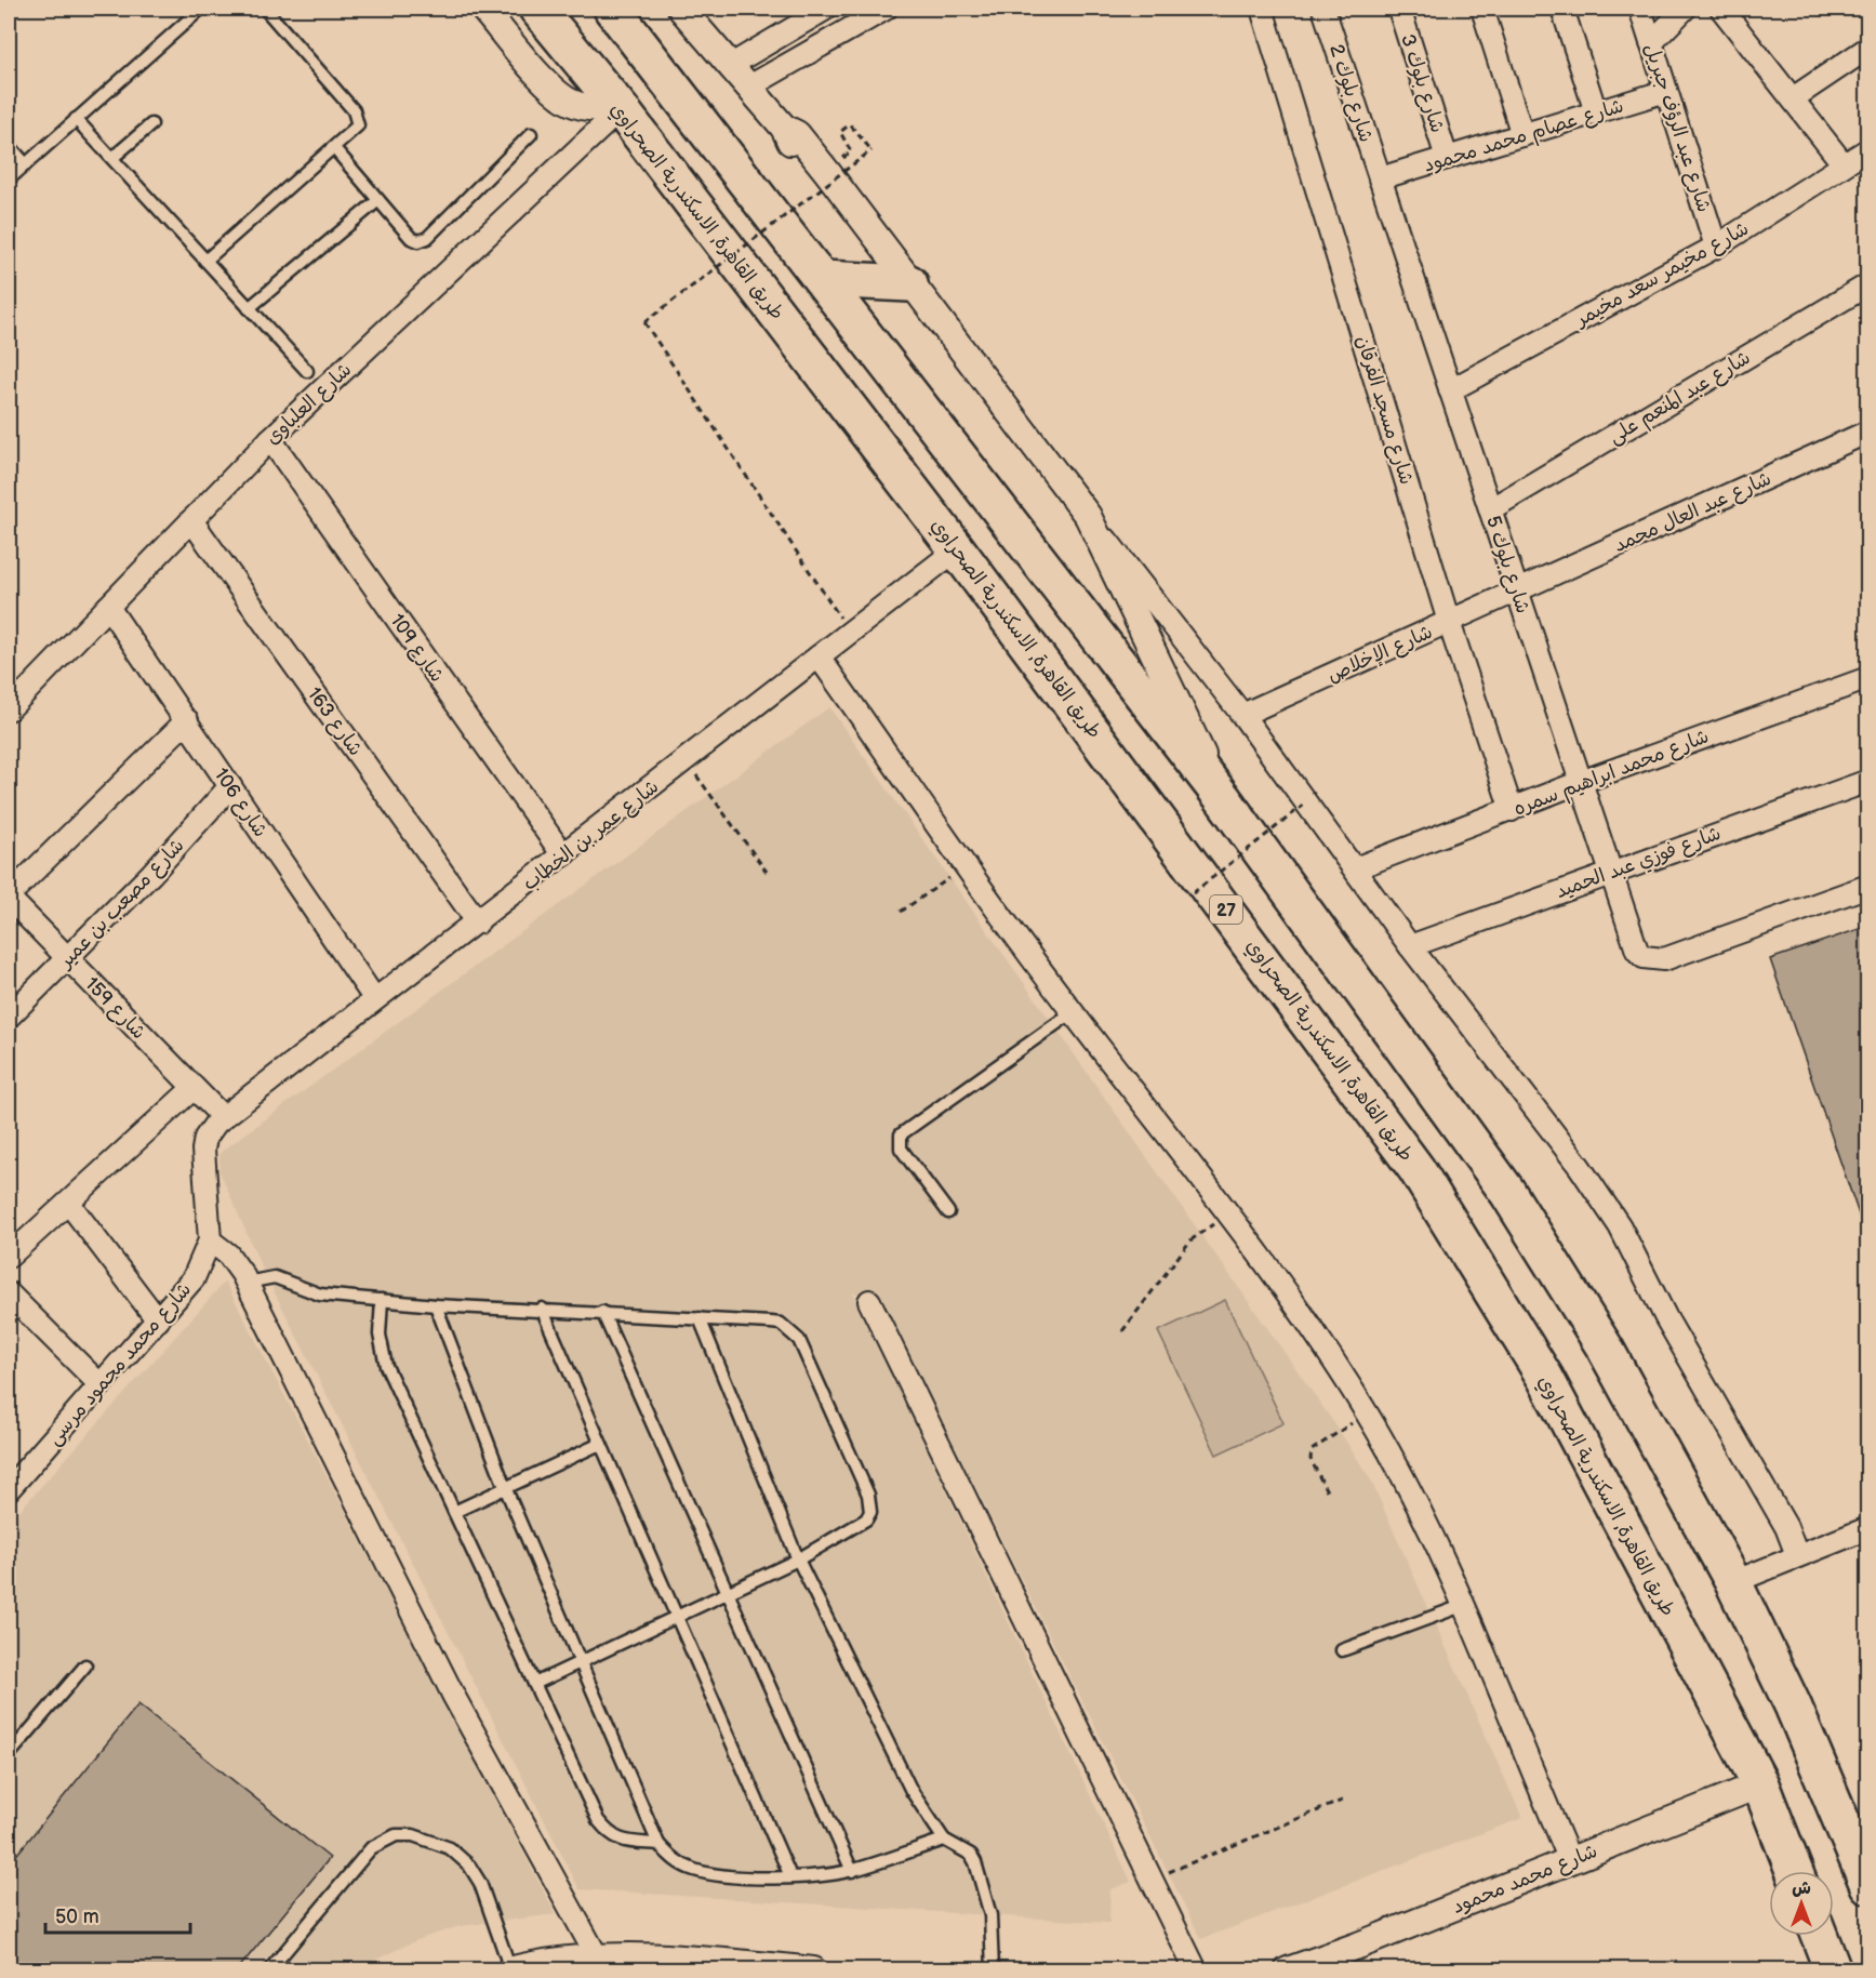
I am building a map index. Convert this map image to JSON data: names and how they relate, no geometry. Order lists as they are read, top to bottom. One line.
{"streets":{"highway":["طريق القاهرة, الاسكندرية الصحراوي","27"],"street":["شارع بلوك 3","شارع بلوك 2","شارع عبد الرؤف جبريل","شارع عصام محمد محمود","شارع مخيمر سعد مخيمر","شارع عبد المنعم على","شارع العلباوى","شارع مسجد الفرقان","شارع عبد العال محمد","شارع بلوك 5","شارع 109","شارع الإخلاص","شارع 163","شارع محمد ابراهيم سمره","شارع 106","شارع عمر بن الخطاب","شارع فوزي عبد الحميد","شارع مصعب بن عمير","شارع 159","شارع محمد محمود مرسى","شارع محمد محمود"]},"crossings":[["شارع بلوك 3","شارع عصام محمد محمود"],["شارع بلوك 2","شارع عصام محمد محمود"],["شارع بلوك 2","شارع بلوك 5"],["شارع عبد الرؤف جبريل","شارع عصام محمد محمود"],["شارع عبد الرؤف جبريل","شارع مخيمر سعد مخيمر"],["شارع عصام محمد محمود","شارع بلوك 5"],["طريق القاهرة, الاسكندرية الصحراوي","شارع العلباوى"],["طريق القاهرة, الاسكندرية الصحراوي","شارع عمر بن الخطاب"],["طريق القاهرة, الاسكندرية الصحراوي","شارع محمد محمود"],["شارع مخيمر سعد مخيمر","شارع بلوك 5"],["شارع عبد المنعم على","شارع بلوك 5"],["شارع العلباوى","شارع 109"],["شارع العلباوى","شارع 163"],["شارع العلباوى","شارع 106"],["شارع مسجد الفرقان","شارع الإخلاص"],["شارع مسجد الفرقان","شارع محمد ابراهيم سمره"],["شارع عبد العال محمد","شارع بلوك 5"],["شارع عبد العال محمد","شارع الإخلاص"],["شارع بلوك 5","شارع الإخلاص"],["شارع بلوك 5","شارع محمد ابراهيم سمره"],["شارع بلوك 5","شارع فوزي عبد الحميد"],["شارع 109","شارع عمر بن الخطاب"],["شارع 163","شارع عمر بن الخطاب"],["شارع 106","شارع عمر بن الخطاب"],["شارع 106","شارع مصعب بن عمير"],["شارع عمر بن الخطاب","شارع 159"],["شارع عمر بن الخطاب","شارع محمد محمود مرسى"],["شارع مصعب بن عمير","شارع 159"],["شارع 159","شارع محمد محمود مرسى"]],"scale_bar":"50 m","north":"top"}
